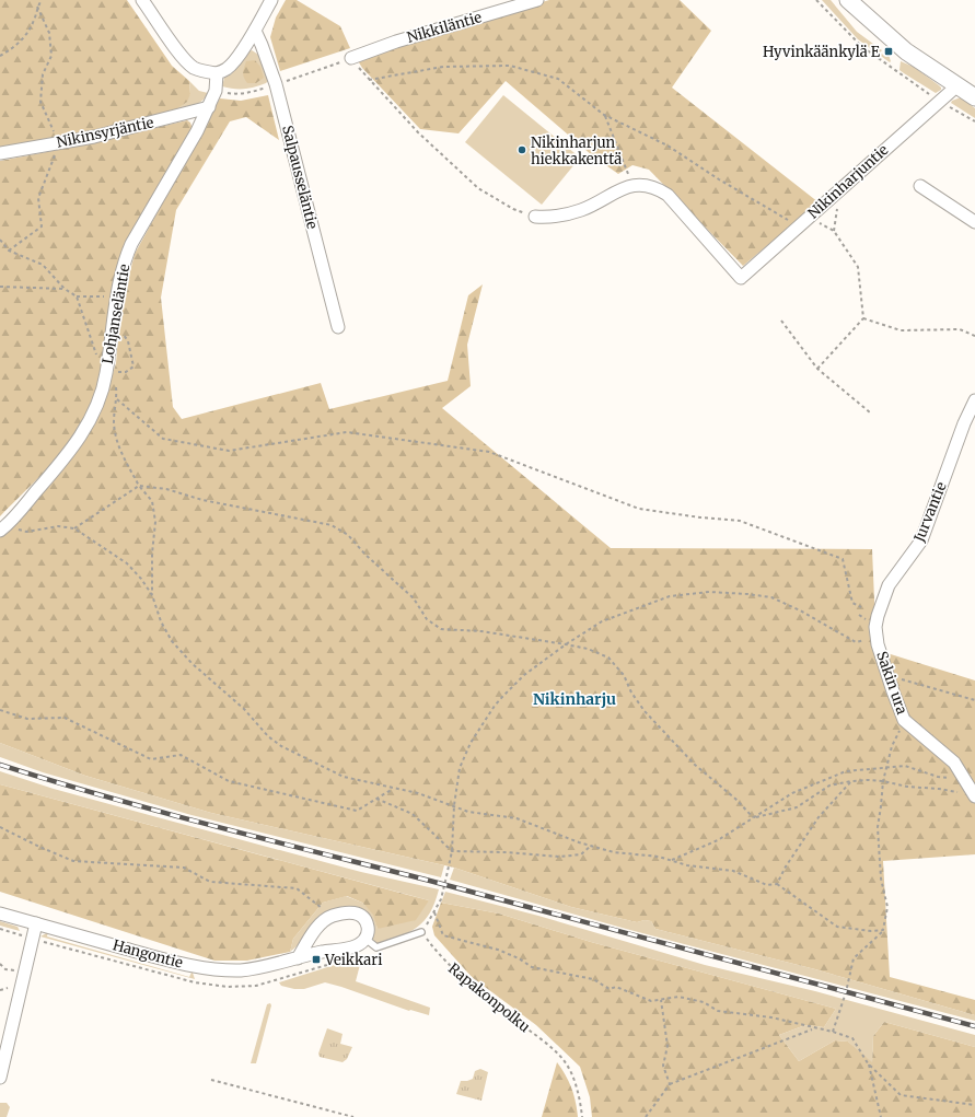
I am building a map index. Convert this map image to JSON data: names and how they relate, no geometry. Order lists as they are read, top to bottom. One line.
{"streets":{"street":["Nikkiläntie","Nikinsyrjäntie","Salpausseläntie","Nikinharjuntie","Lohjanseläntie","Jurvantie","Sakin ura","Hangontie"],"path":["Rapakonpolku"]},"crossings":[["Nikinsyrjäntie","Lohjanseläntie"],["Jurvantie","Sakin ura"]],"districts":["Nikinharju"],"places":{"transit":["Hyvinkäänkylä E","Veikkari"],"other":["Nikinharjun hiekkakenttä"]}}
